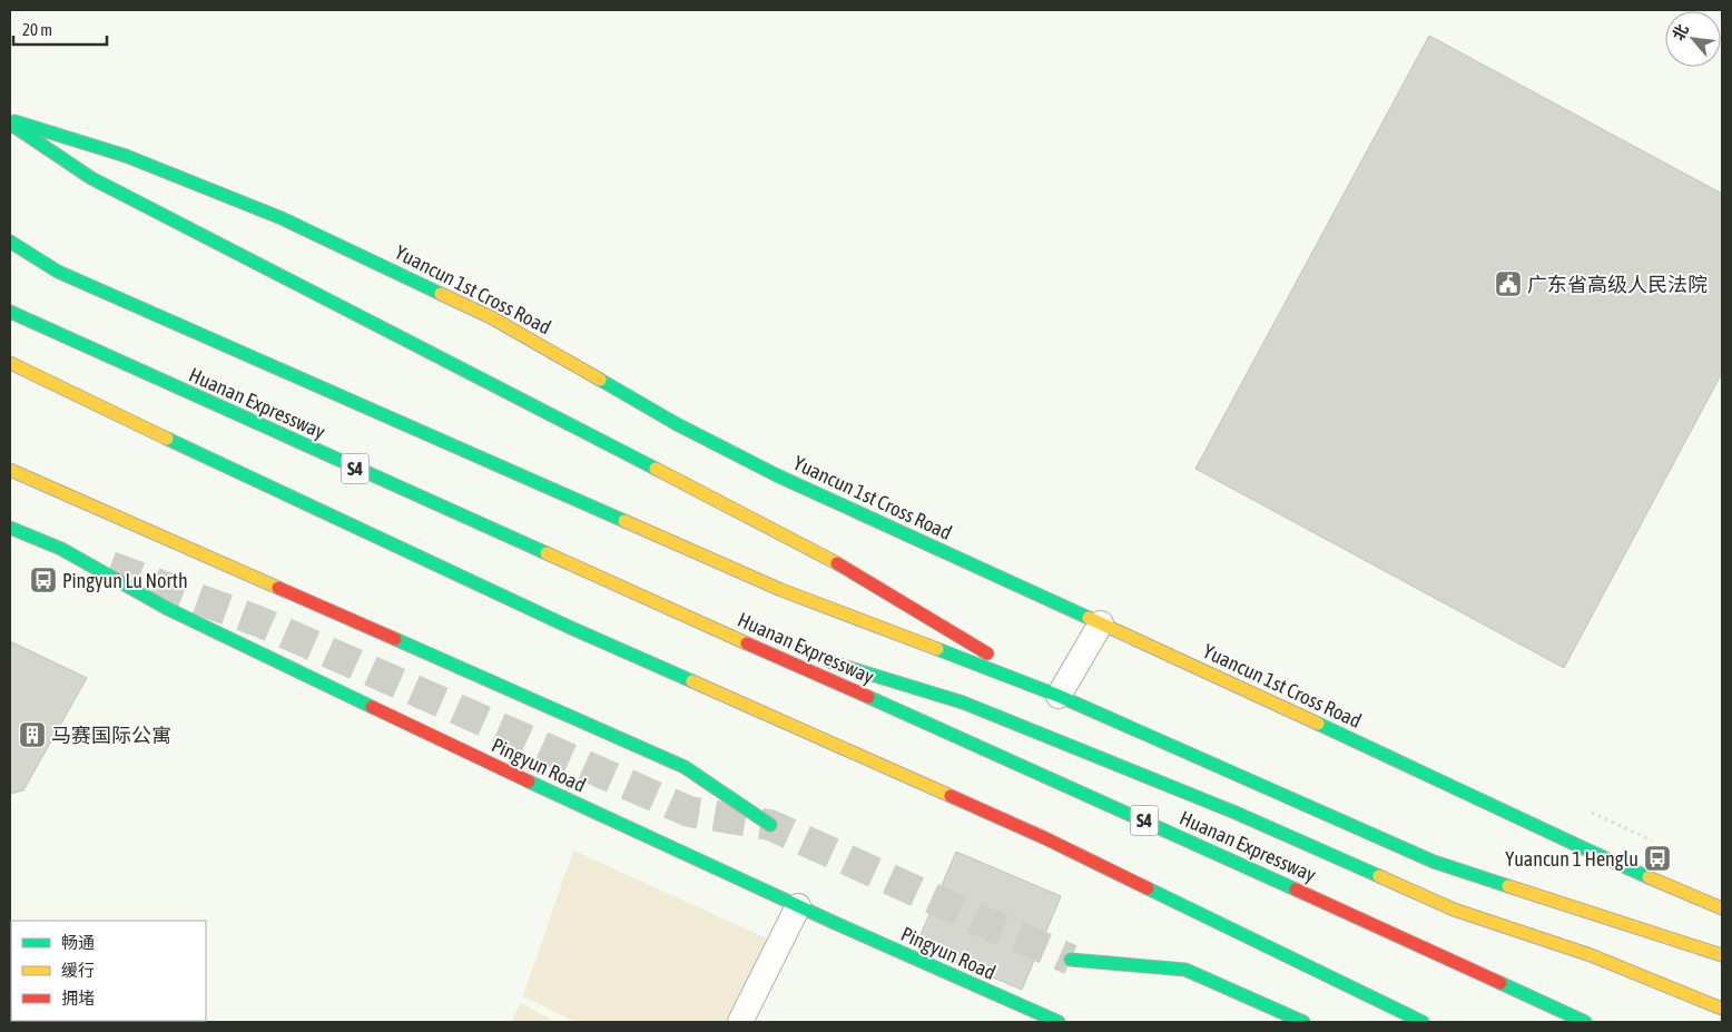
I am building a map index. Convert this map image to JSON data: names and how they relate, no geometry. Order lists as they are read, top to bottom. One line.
{"streets":{"main road":["Yuancun 1st Cross Road","Huanan Expressway","S4","Pingyun Road"]},"places":{"public building":["广东省高级人民法院"],"bus stop":["Pingyun Lu North","Yuancun 1 Henglu"],"building":["马赛国际公寓"]},"legend":["畅通","缓行","拥堵"],"scale_bar":"20 m","north":"top left"}
